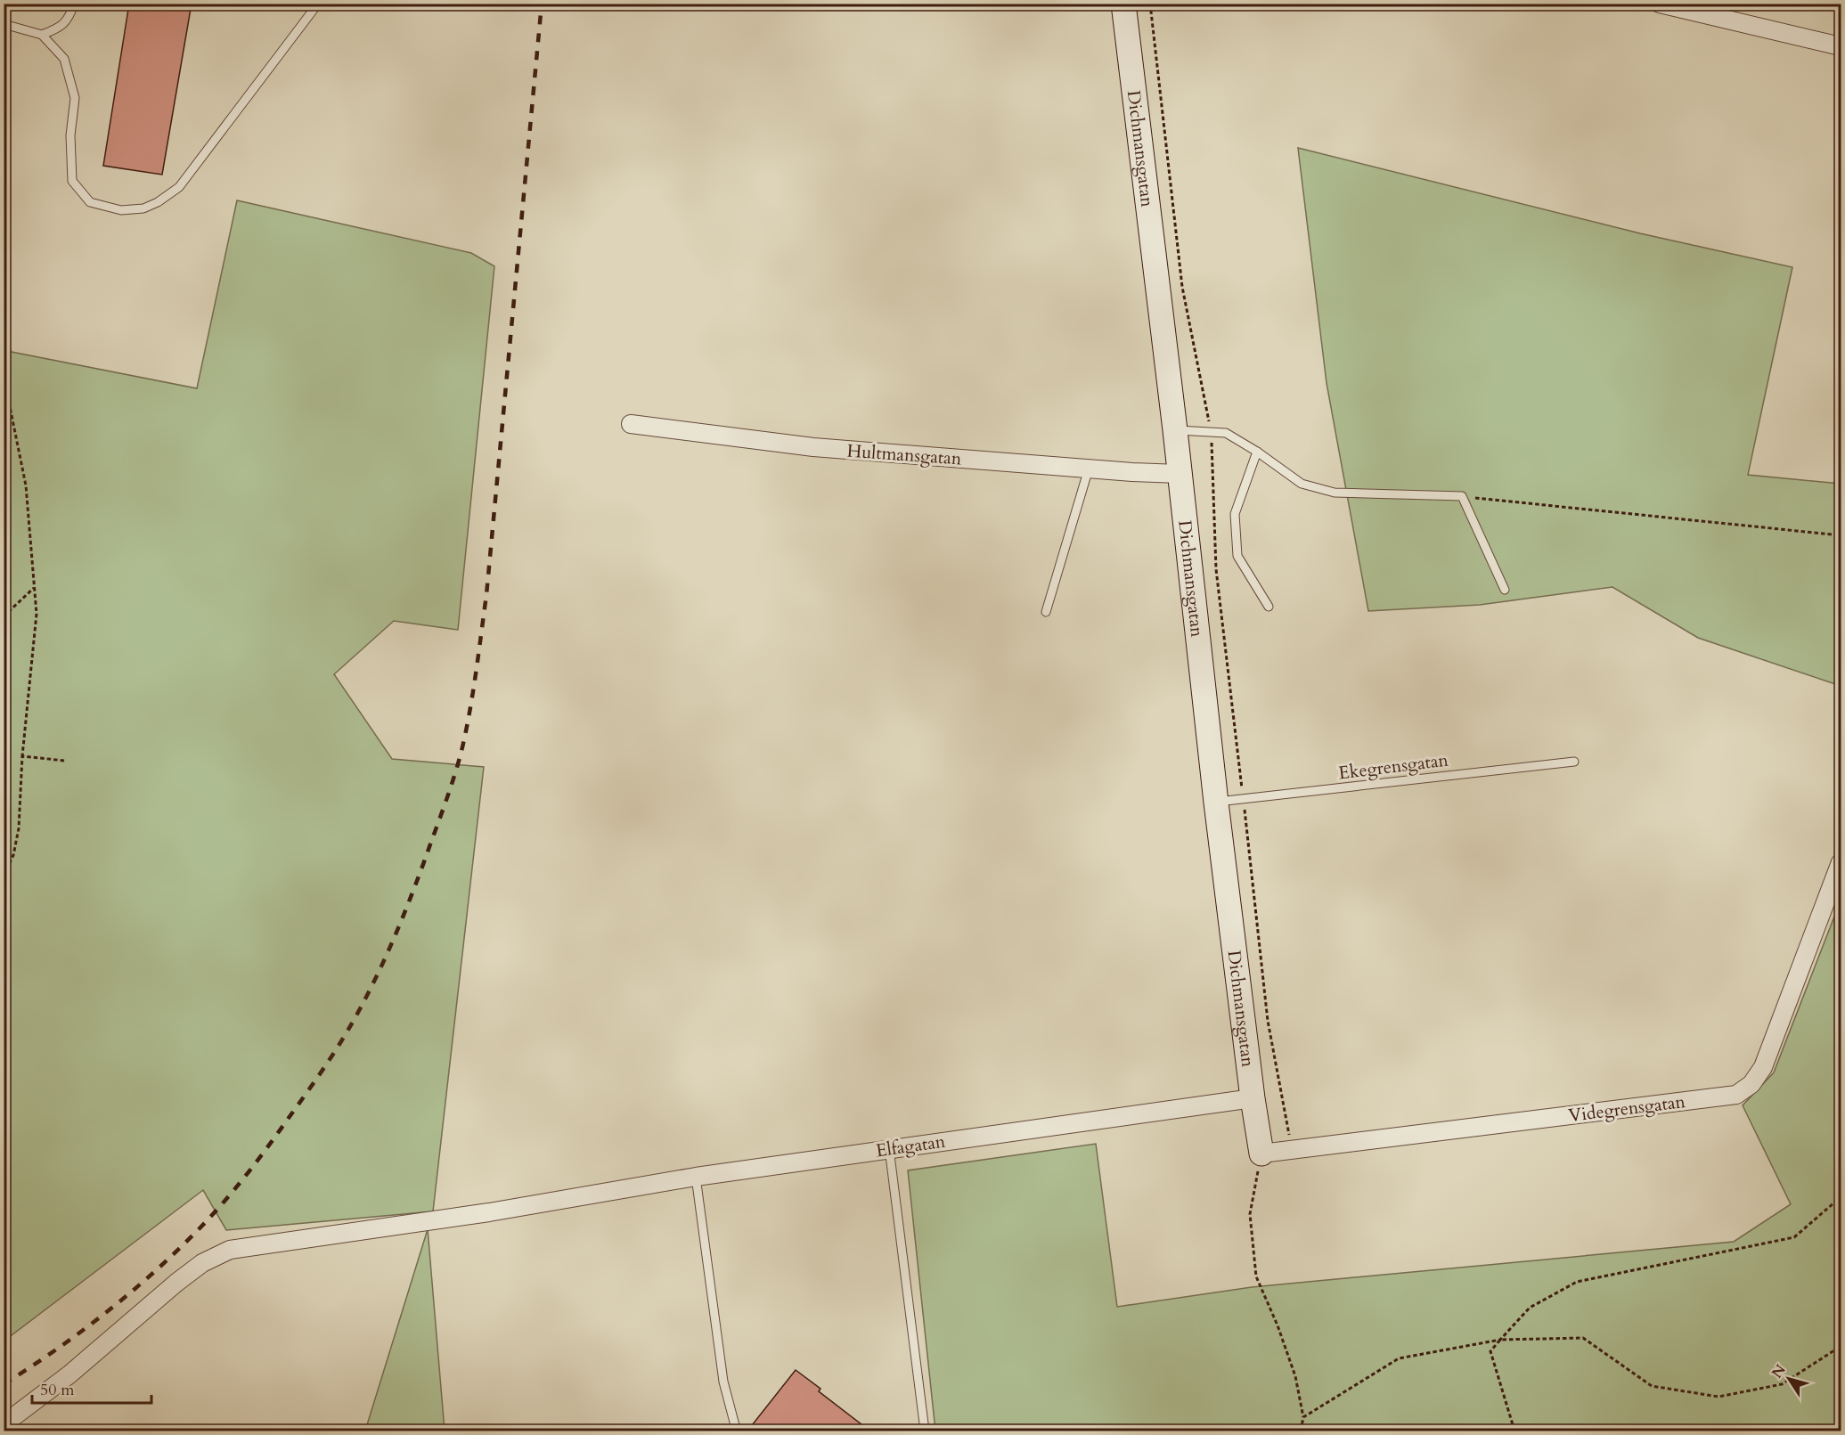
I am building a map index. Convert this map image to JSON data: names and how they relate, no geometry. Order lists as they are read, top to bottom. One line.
{"streets":{"street":["Dichmansgatan","Hultmansgatan","Videgrensgatan","Elfagatan"],"lane":["Ekegrensgatan"]},"crossings":[["Dichmansgatan","Hultmansgatan"],["Dichmansgatan","Ekegrensgatan"],["Dichmansgatan","Videgrensgatan"],["Dichmansgatan","Elfagatan"]],"scale_bar":"50 m","north":"top left"}
